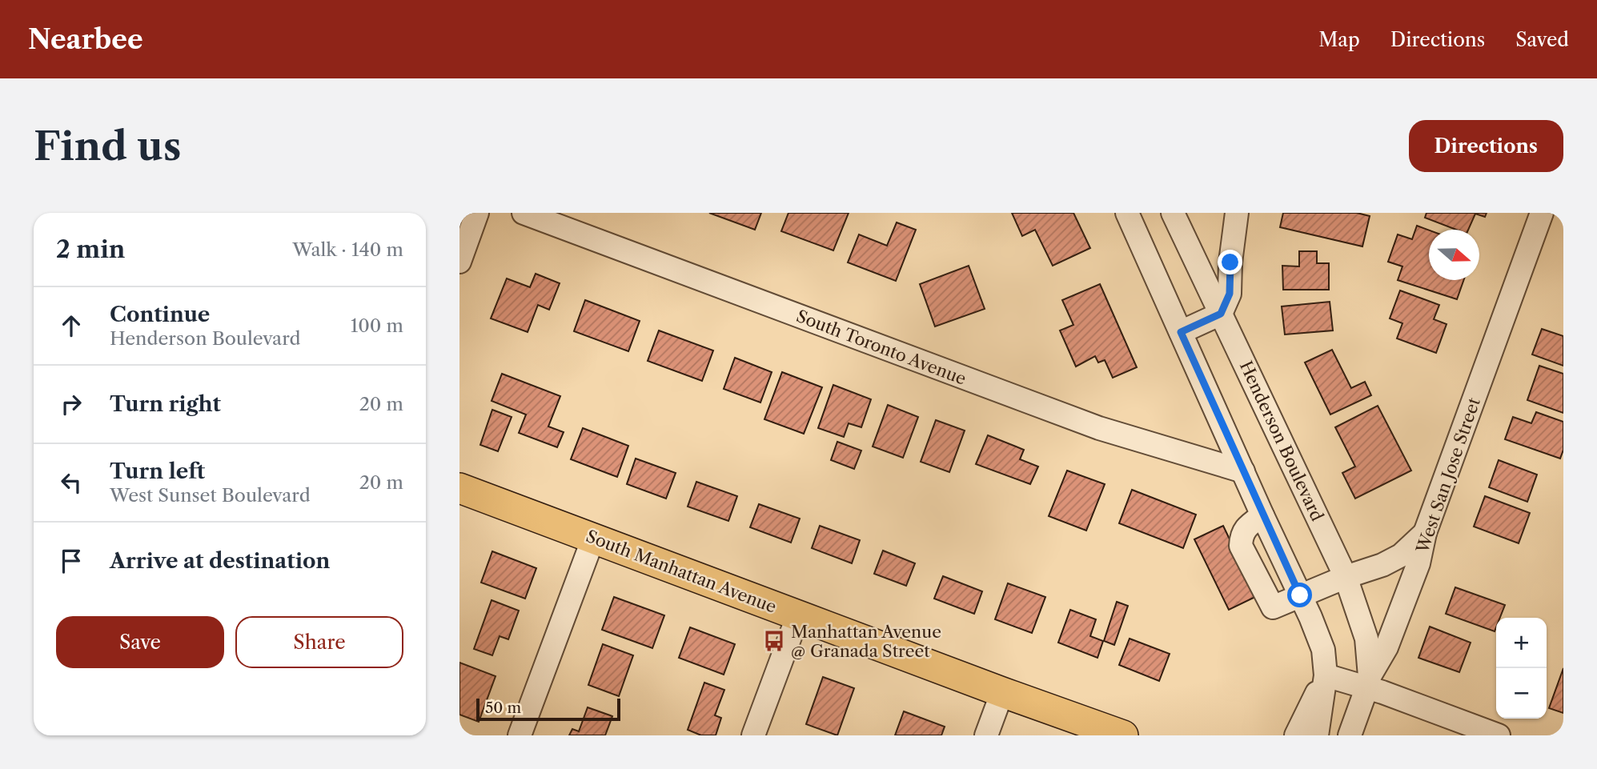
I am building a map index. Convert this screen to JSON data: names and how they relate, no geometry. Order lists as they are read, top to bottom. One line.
{"streets":{"main road":["South Manhattan Avenue"],"street":["South Toronto Avenue","Henderson Boulevard","West San Jose Street"]},"crossings":[["Henderson Boulevard","West San Jose Street"]],"places":{"bus stop":["Manhattan Avenue @ Granada Street"]},"scale_bar":"50 m","north":"right","page":{"header":"Nearbee","nav":["Map","Directions","Saved"],"buttons":["Directions",["Save","Share"]],"title":"Find us","heading":["2 min","Walk · 140 m"],"list":[["Continue","Henderson Boulevard","100 m"],["Turn right","20 m"],["Turn left","West Sunset Boulevard","20 m"],"Arrive at destination"],"map_buttons":["+","−"],"scale":"50 m"}}
